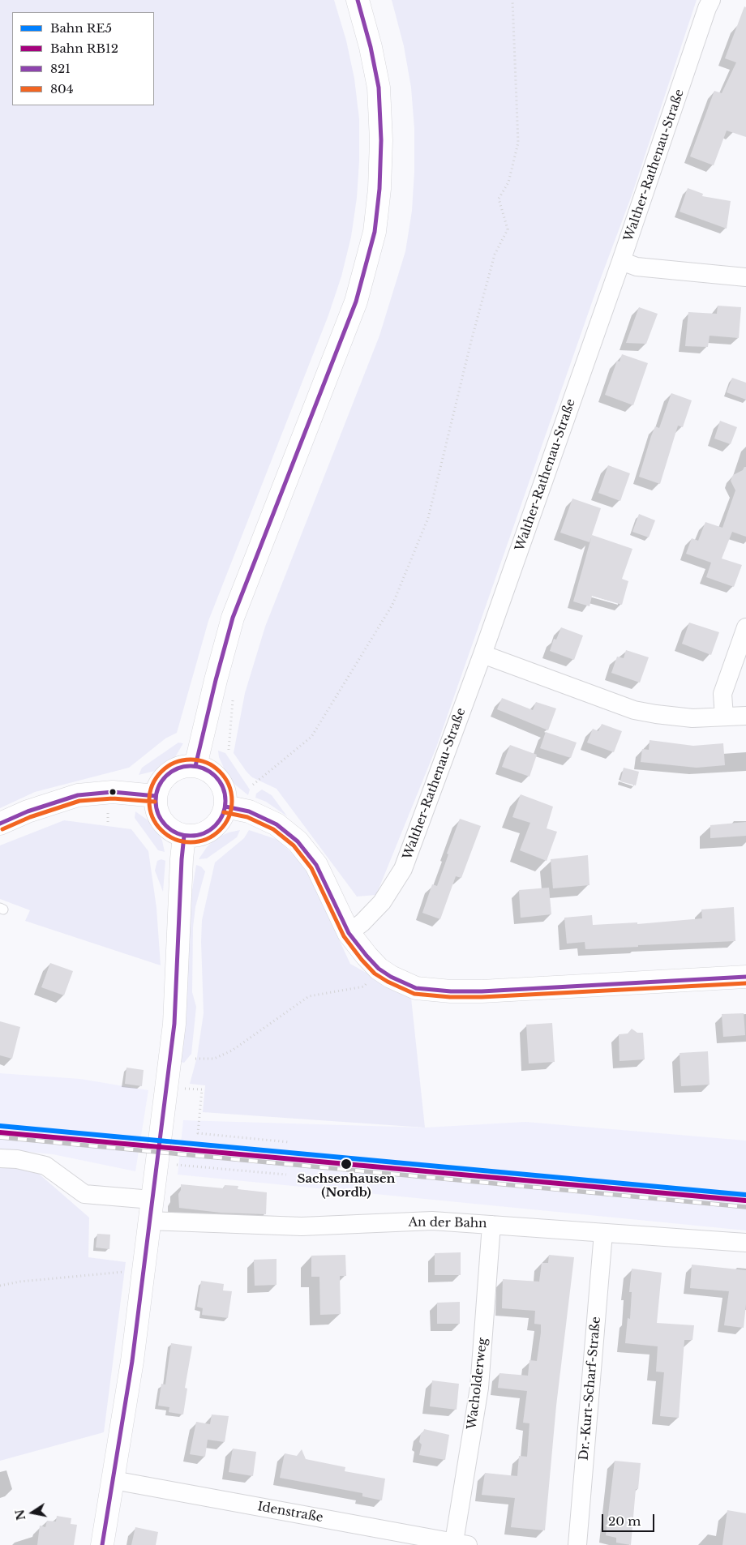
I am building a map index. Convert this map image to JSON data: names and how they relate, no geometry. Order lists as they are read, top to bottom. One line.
{"streets":{"street":["Walther-Rathenau-Straße","An der Bahn","Wacholderweg","Dr.-Kurt-Scharf-Straße","Idenstraße"]},"crossings":[["An der Bahn","Wacholderweg"],["An der Bahn","Dr.-Kurt-Scharf-Straße"],["Wacholderweg","Idenstraße"]],"places":["Sachsenhausen (Nordb)"],"lines":["transit line 821","transit line 804","rail line RE5","rail line RB12"],"legend":["Bahn RE5","Bahn RB12","821","804"],"scale_bar":"20 m","north":"left"}
